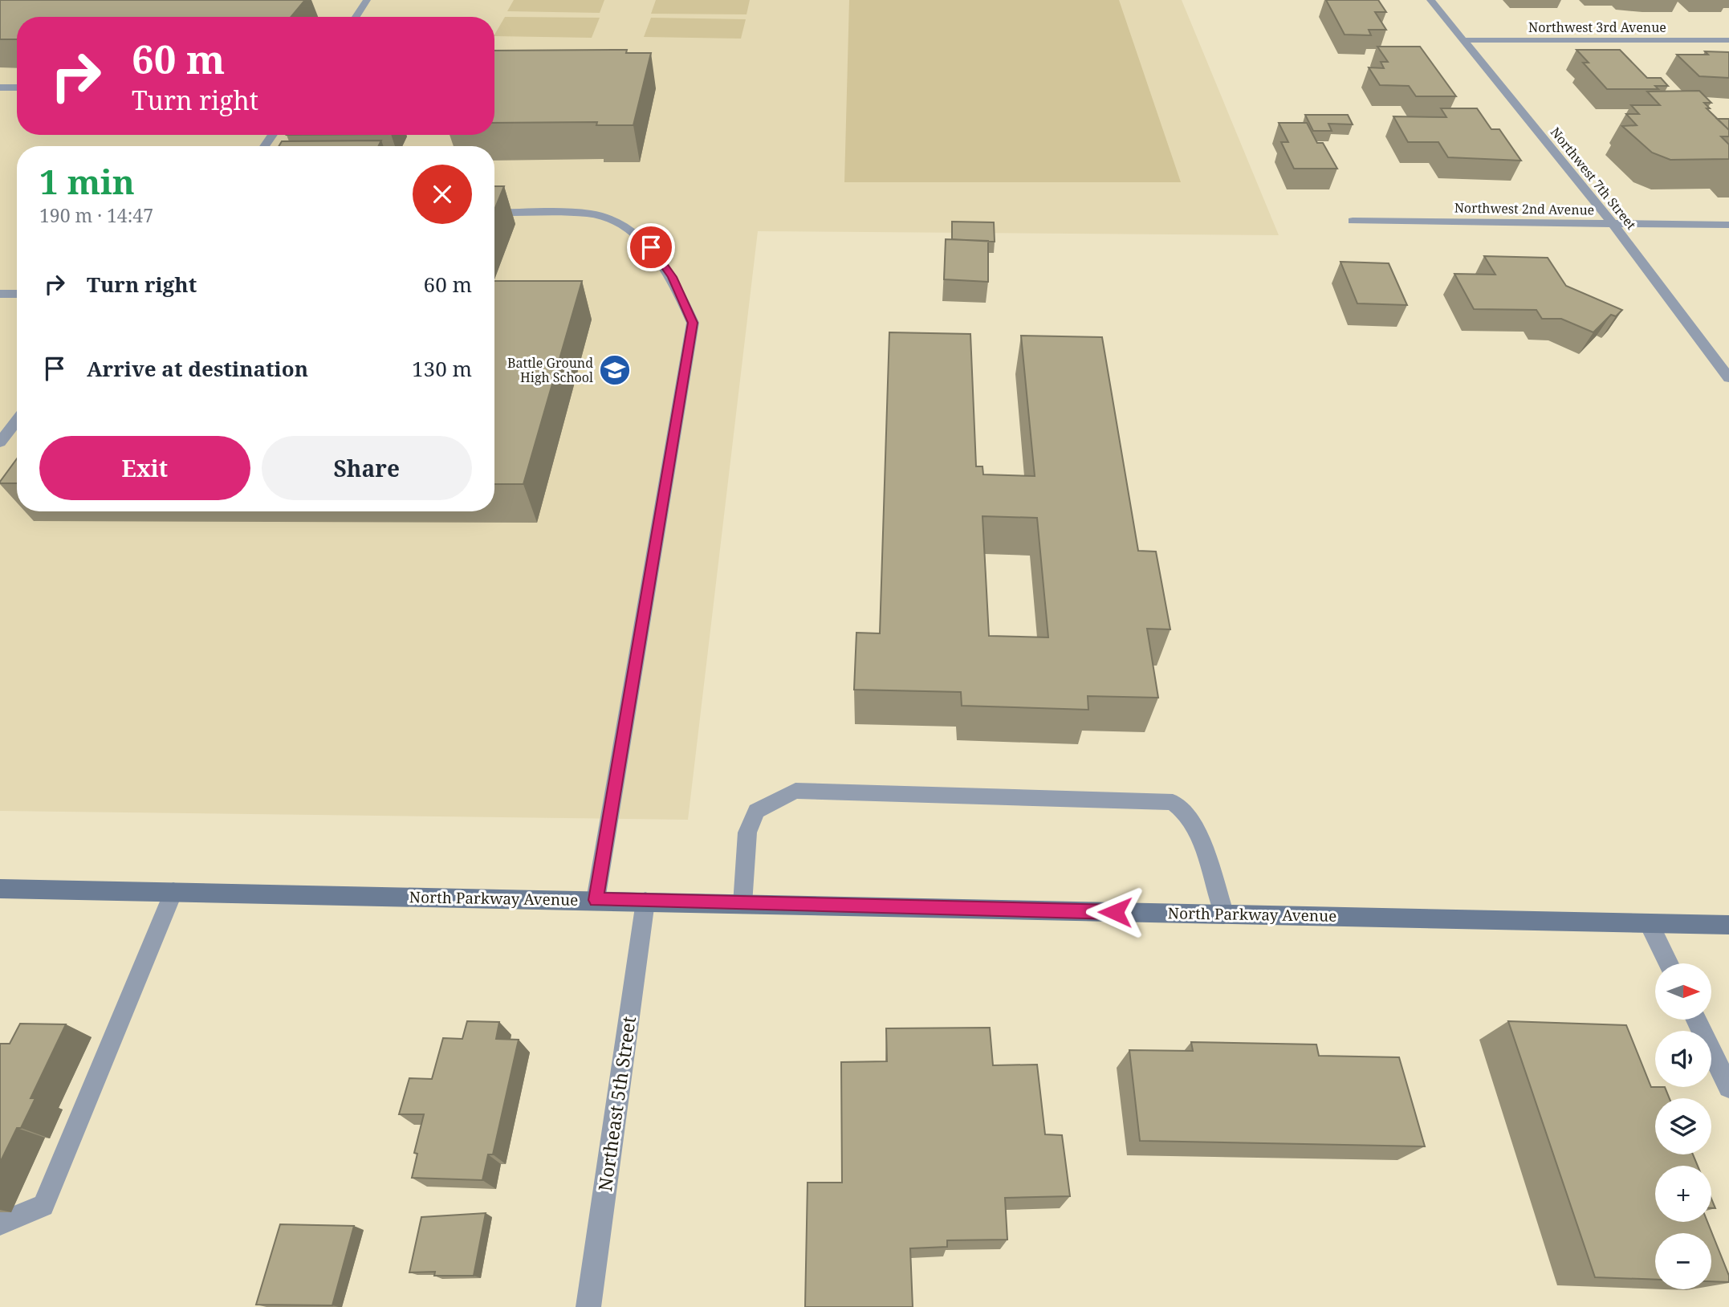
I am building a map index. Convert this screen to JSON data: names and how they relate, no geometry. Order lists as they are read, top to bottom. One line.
{"streets":{"street":["Northwest 3rd Avenue","Northwest 7th Street","Northwest 2nd Avenue","North Parkway Avenue","Northeast 5th Street"]},"crossings":[["Northwest 3rd Avenue","Northwest 7th Street"],["Northwest 7th Street","Northwest 2nd Avenue"],["North Parkway Avenue","Northeast 5th Street"]],"places":{"school or university":["Battle Ground High School"]},"north":"right","page":{"turn":["60 m","Turn right"],"heading":["1 min","190 m · 14:47"],"list":[{"name":"Turn right","value":"60 m"},{"name":"Arrive at destination","value":"130 m"}],"buttons":["Exit","Share"],"map_buttons":["+","−"]}}
